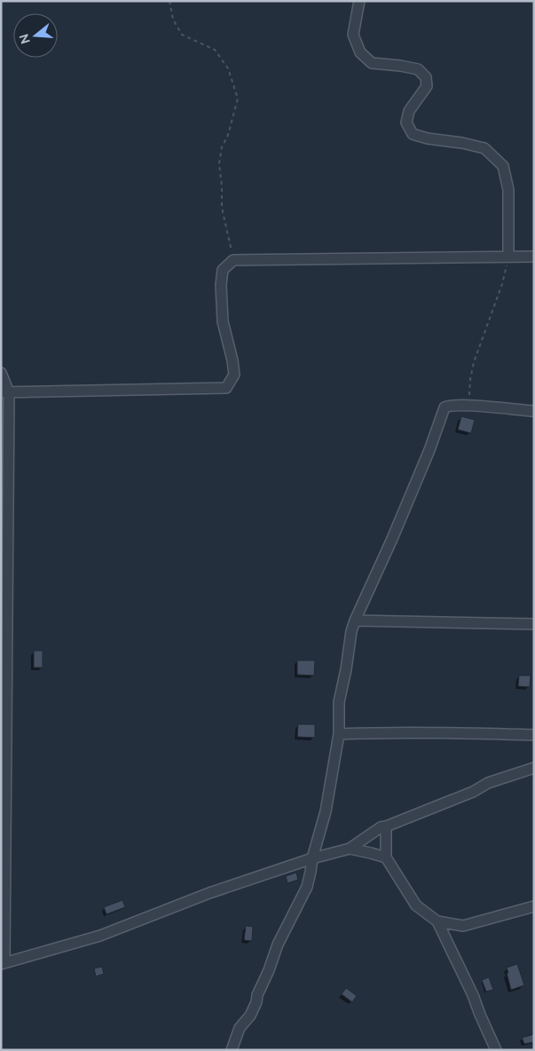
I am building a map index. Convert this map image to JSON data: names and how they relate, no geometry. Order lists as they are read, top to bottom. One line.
{"north":"left"}
